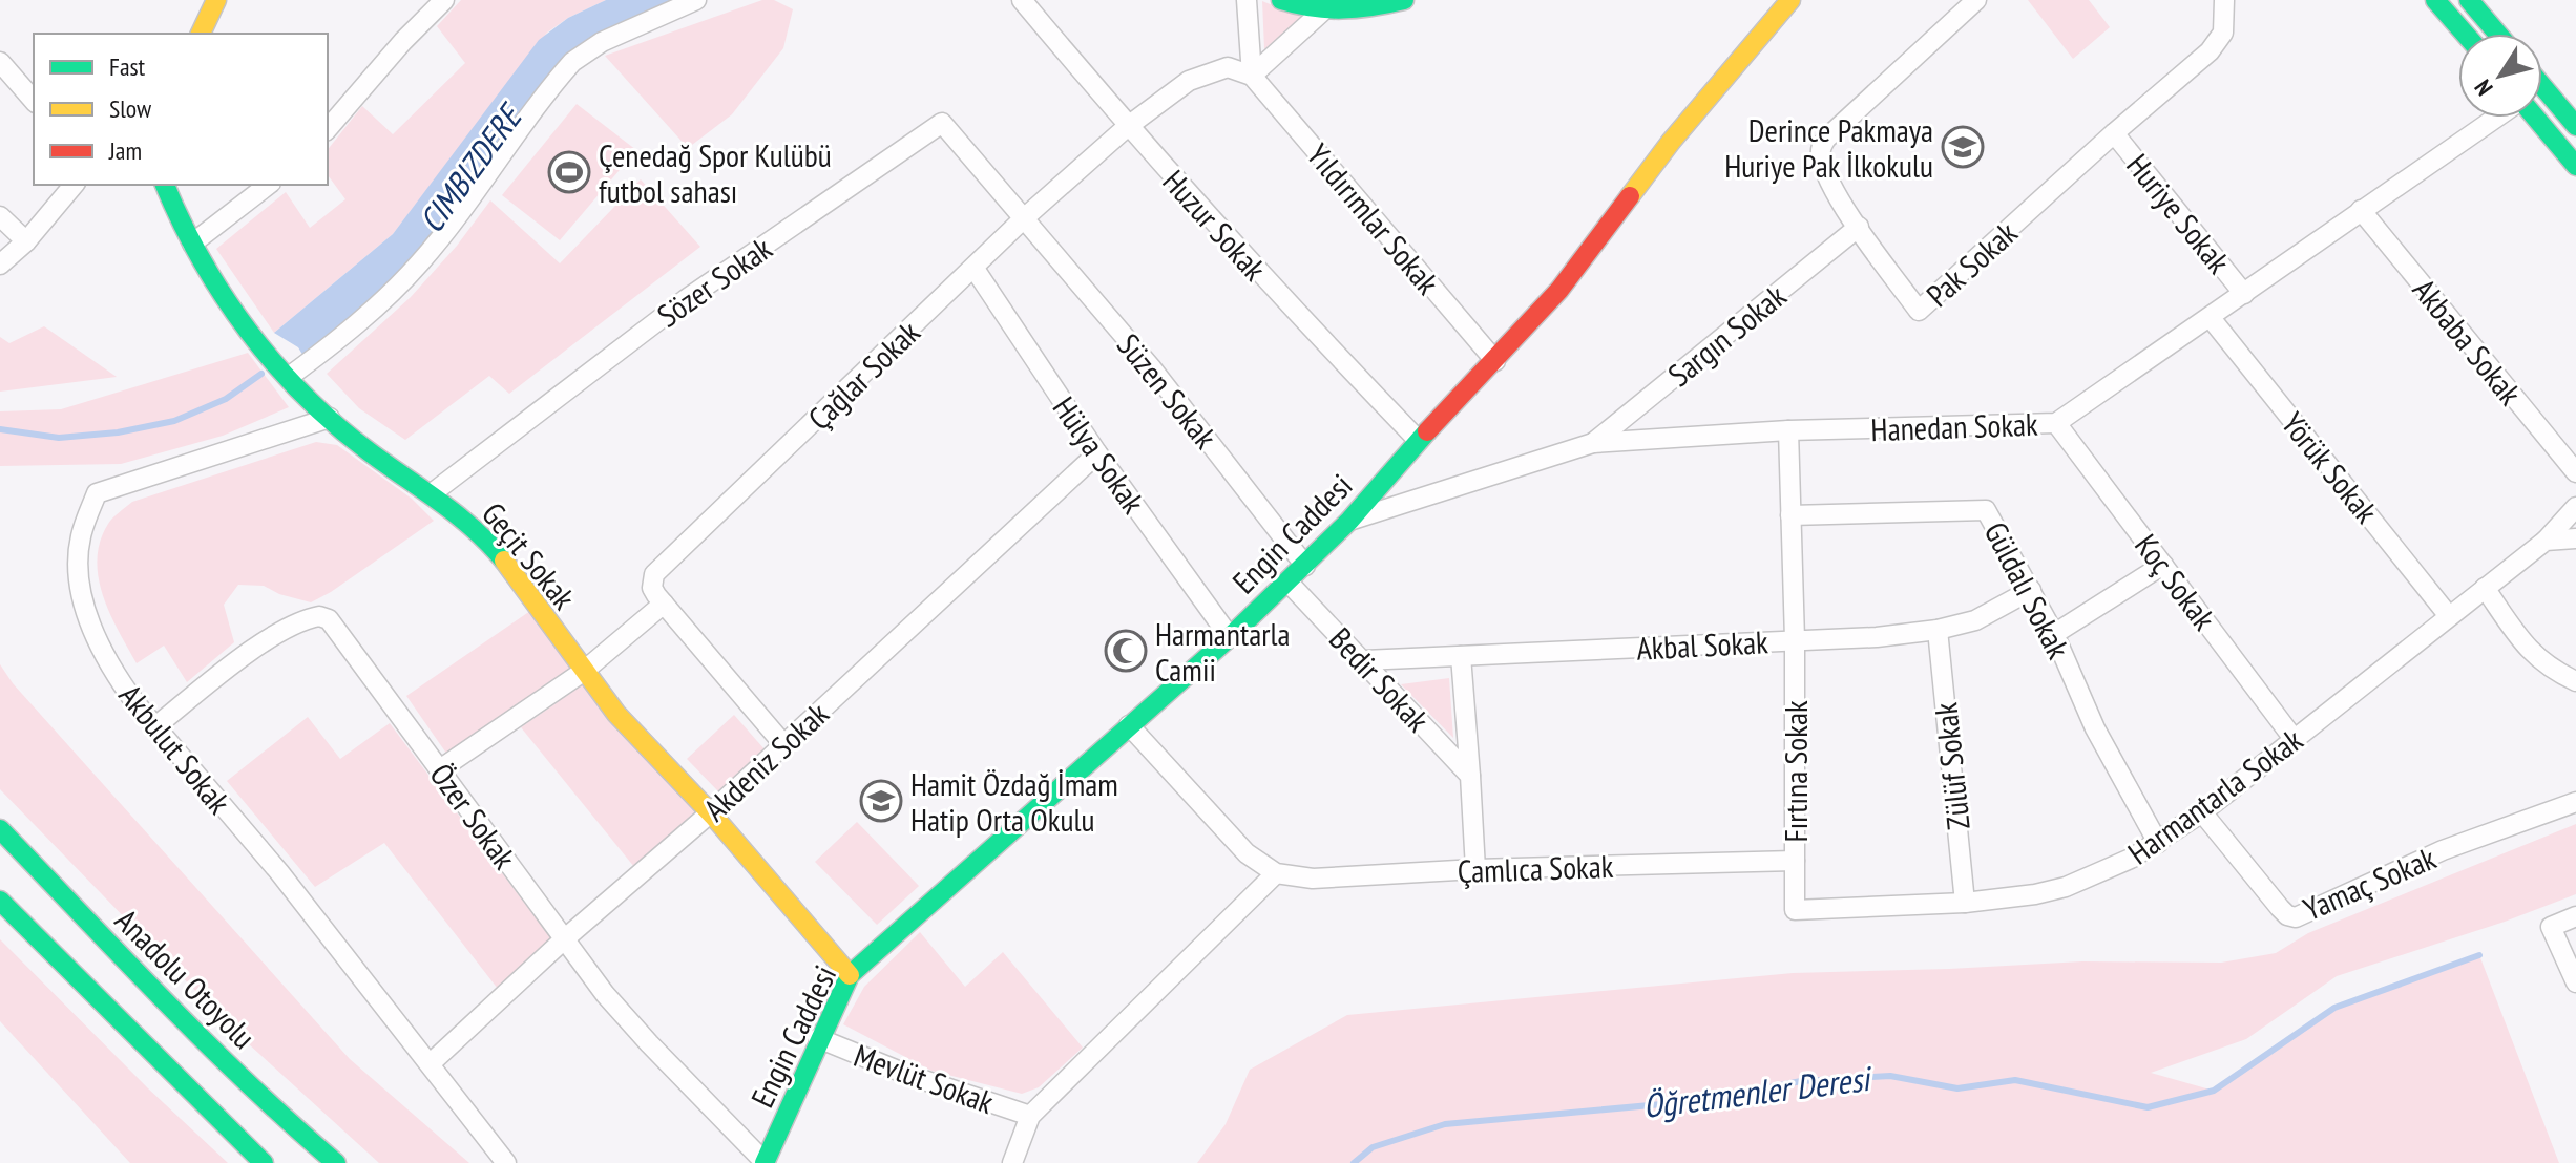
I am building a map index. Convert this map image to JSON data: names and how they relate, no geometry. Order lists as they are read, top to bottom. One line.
{"streets":{"main road":["Engin Caddesi","Geçit Sokak","Anadolu Otoyolu"],"street":["Huriye Sokak","Yıldırımlar Sokak","Huzur Sokak","Pak Sokak","Sözer Sokak","Sargın Sokak","Akbaba Sokak","Çağlar Sokak","Süzen Sokak","Hanedan Sokak","Hülya Sokak","Yörük Sokak","Koç Sokak","Güldalı Sokak","Akbal Sokak","Bedir Sokak","Akbulut Sokak","Akdeniz Sokak","Zülüf Sokak","Fırtına Sokak","Harmantarla Sokak","Özer Sokak","Çamlıca Sokak","Yamaç Sokak","Mevlüt Sokak"]},"crossings":[["Huriye Sokak","Pak Sokak"],["Huriye Sokak","Hanedan Sokak"],["Yıldırımlar Sokak","Çağlar Sokak"],["Yıldırımlar Sokak","Engin Caddesi"],["Huzur Sokak","Çağlar Sokak"],["Huzur Sokak","Engin Caddesi"],["Pak Sokak","Sargın Sokak"],["Sözer Sokak","Çağlar Sokak"],["Sözer Sokak","Süzen Sokak"],["Sözer Sokak","Geçit Sokak"],["Sargın Sokak","Hanedan Sokak"],["Akbaba Sokak","Hanedan Sokak"],["Çağlar Sokak","Süzen Sokak"],["Çağlar Sokak","Hülya Sokak"],["Süzen Sokak","Engin Caddesi"],["Hanedan Sokak","Yörük Sokak"],["Hanedan Sokak","Engin Caddesi"],["Hanedan Sokak","Koç Sokak"],["Hanedan Sokak","Fırtına Sokak"],["Hülya Sokak","Engin Caddesi"],["Hülya Sokak","Akdeniz Sokak"],["Yörük Sokak","Harmantarla Sokak"],["Engin Caddesi","Geçit Sokak"],["Engin Caddesi","Bedir Sokak"],["Engin Caddesi","Özer Sokak"],["Engin Caddesi","Çamlıca Sokak"],["Engin Caddesi","Mevlüt Sokak"],["Geçit Sokak","Akbulut Sokak"],["Geçit Sokak","Akdeniz Sokak"],["Koç Sokak","Harmantarla Sokak"],["Güldalı Sokak","Akbal Sokak"],["Güldalı Sokak","Fırtına Sokak"],["Güldalı Sokak","Harmantarla Sokak"],["Akbal Sokak","Bedir Sokak"],["Akbal Sokak","Zülüf Sokak"],["Akbal Sokak","Fırtına Sokak"],["Bedir Sokak","Çamlıca Sokak"],["Akbulut Sokak","Akdeniz Sokak"],["Akbulut Sokak","Özer Sokak"],["Akdeniz Sokak","Özer Sokak"],["Zülüf Sokak","Harmantarla Sokak"],["Fırtına Sokak","Harmantarla Sokak"],["Fırtına Sokak","Çamlıca Sokak"],["Harmantarla Sokak","Yamaç Sokak"]],"water":["CIMBIZDERE","Öğretmenler Deresi"],"places":{"school or university":["Derince Pakmaya Huriye Pak İlkokulu","Hamit Özdağ İmam Hatip Orta Okulu"],"sports":["Çenedağ Spor Kulübü futbol sahası"],"mosque":["Harmantarla Camii"]},"legend":["Fast","Slow","Jam"],"north":"bottom left"}
